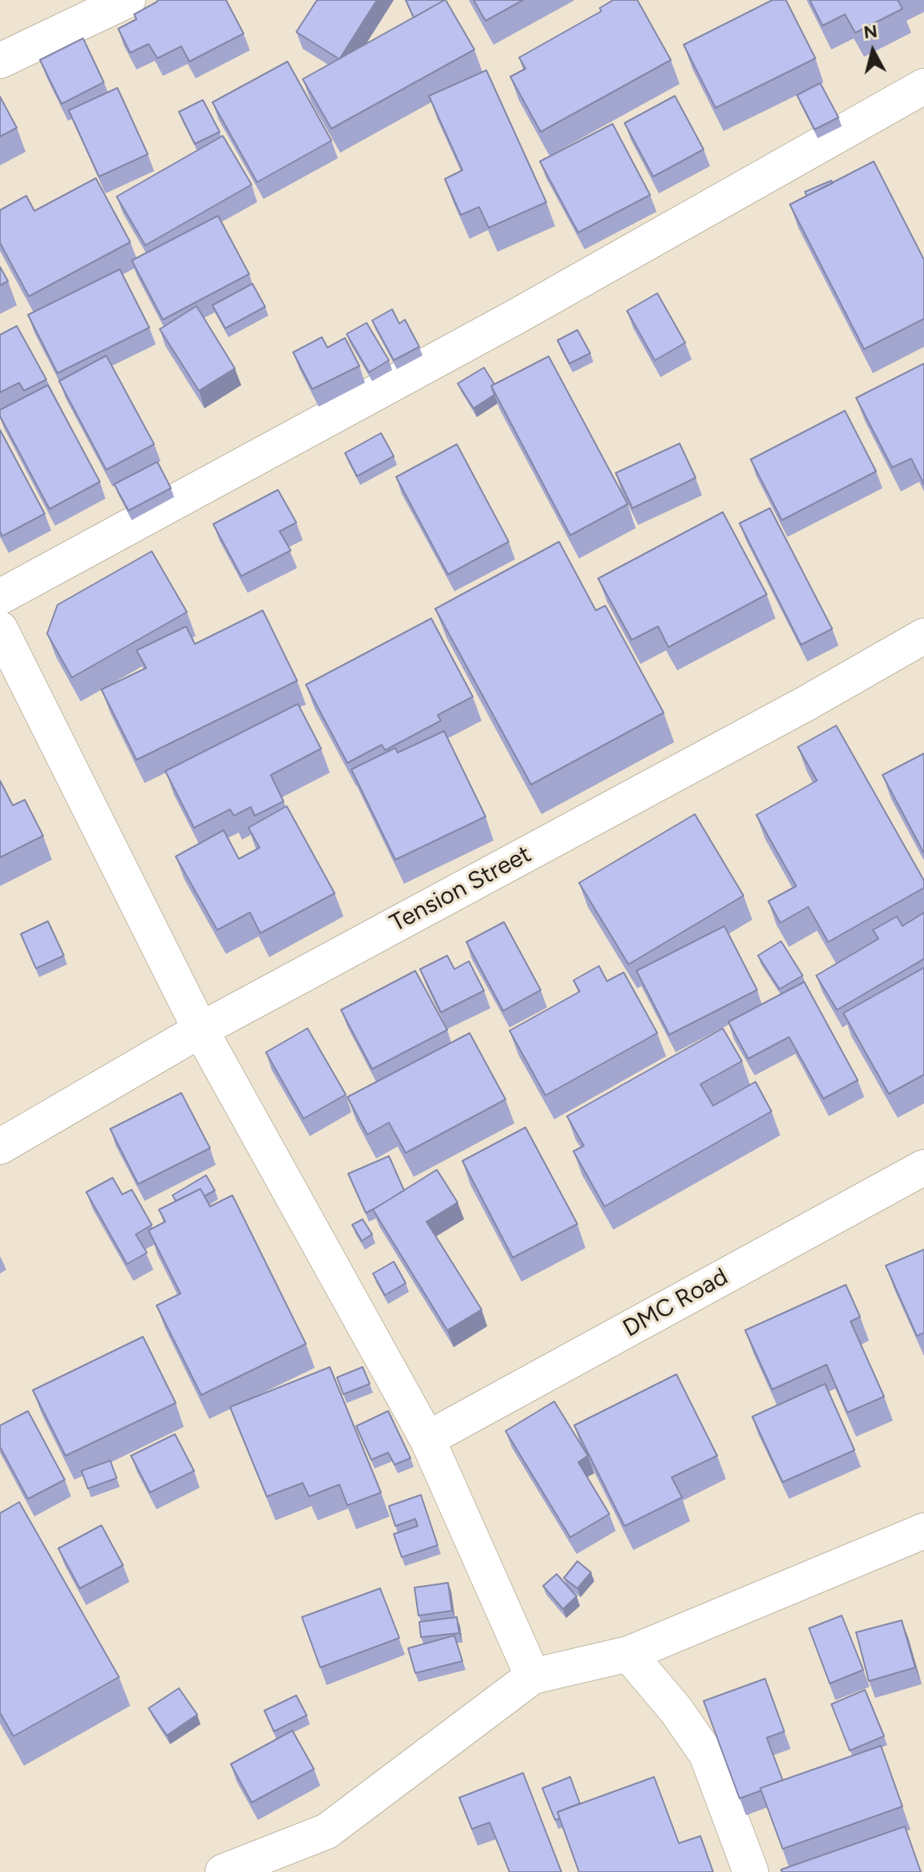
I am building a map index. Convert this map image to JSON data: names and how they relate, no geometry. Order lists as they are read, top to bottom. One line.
{"streets":{"street":["Tension Street","DMC Road"]},"north":"top"}
